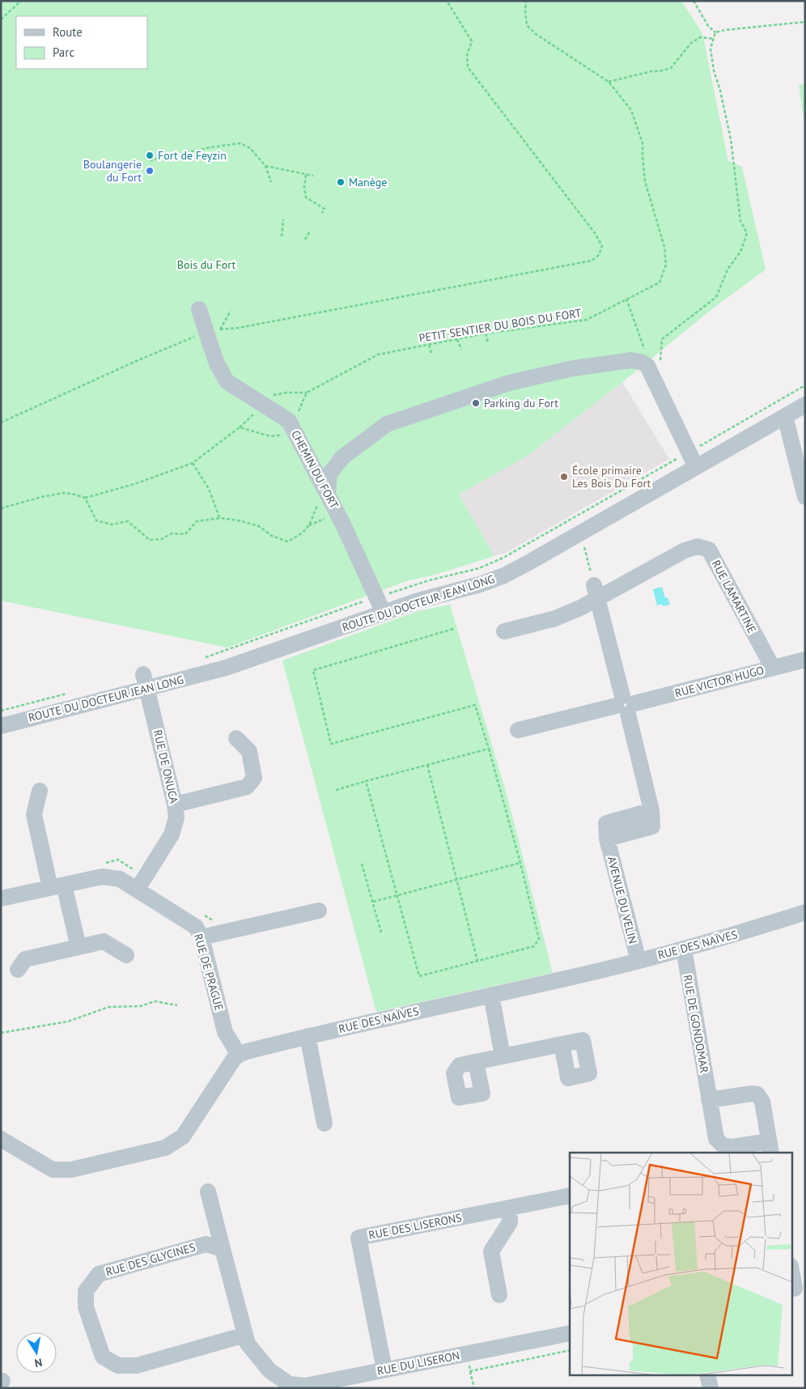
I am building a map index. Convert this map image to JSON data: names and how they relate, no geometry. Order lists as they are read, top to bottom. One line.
{"streets":{"street":["CHEMIN DU FORT","RUE LAMARTINE","ROUTE DU DOCTEUR JEAN LONG","RUE VICTOR HUGO","RUE DE ONUCA","AVENUE DU VELIN","RUE DES NAÏVES","RUE DE PRAGUE","RUE DE GONDOMAR","RUE DES LISERONS","RUE DES GLYCINES","RUE DU LISERON"],"path":["PETIT SENTIER DU BOIS DU FORT"]},"crossings":[["CHEMIN DU FORT","ROUTE DU DOCTEUR JEAN LONG"],["RUE LAMARTINE","RUE VICTOR HUGO"],["RUE LAMARTINE","AVENUE DU VELIN"],["ROUTE DU DOCTEUR JEAN LONG","RUE DE ONUCA"],["RUE VICTOR HUGO","AVENUE DU VELIN"],["RUE DE ONUCA","RUE DE PRAGUE"],["AVENUE DU VELIN","RUE DES NAÏVES"],["RUE DES NAÏVES","RUE DE PRAGUE"],["RUE DES NAÏVES","RUE DE GONDOMAR"],["RUE DES LISERONS","RUE DU LISERON"],["RUE DES GLYCINES","RUE DU LISERON"]],"parks":["Bois du Fort"],"places":["Fort de Feyzin","Boulangerie du Fort","Manège","Parking du Fort","École primaire Les Bois Du Fort"],"legend":["Route","Parc"],"north":"bottom"}
